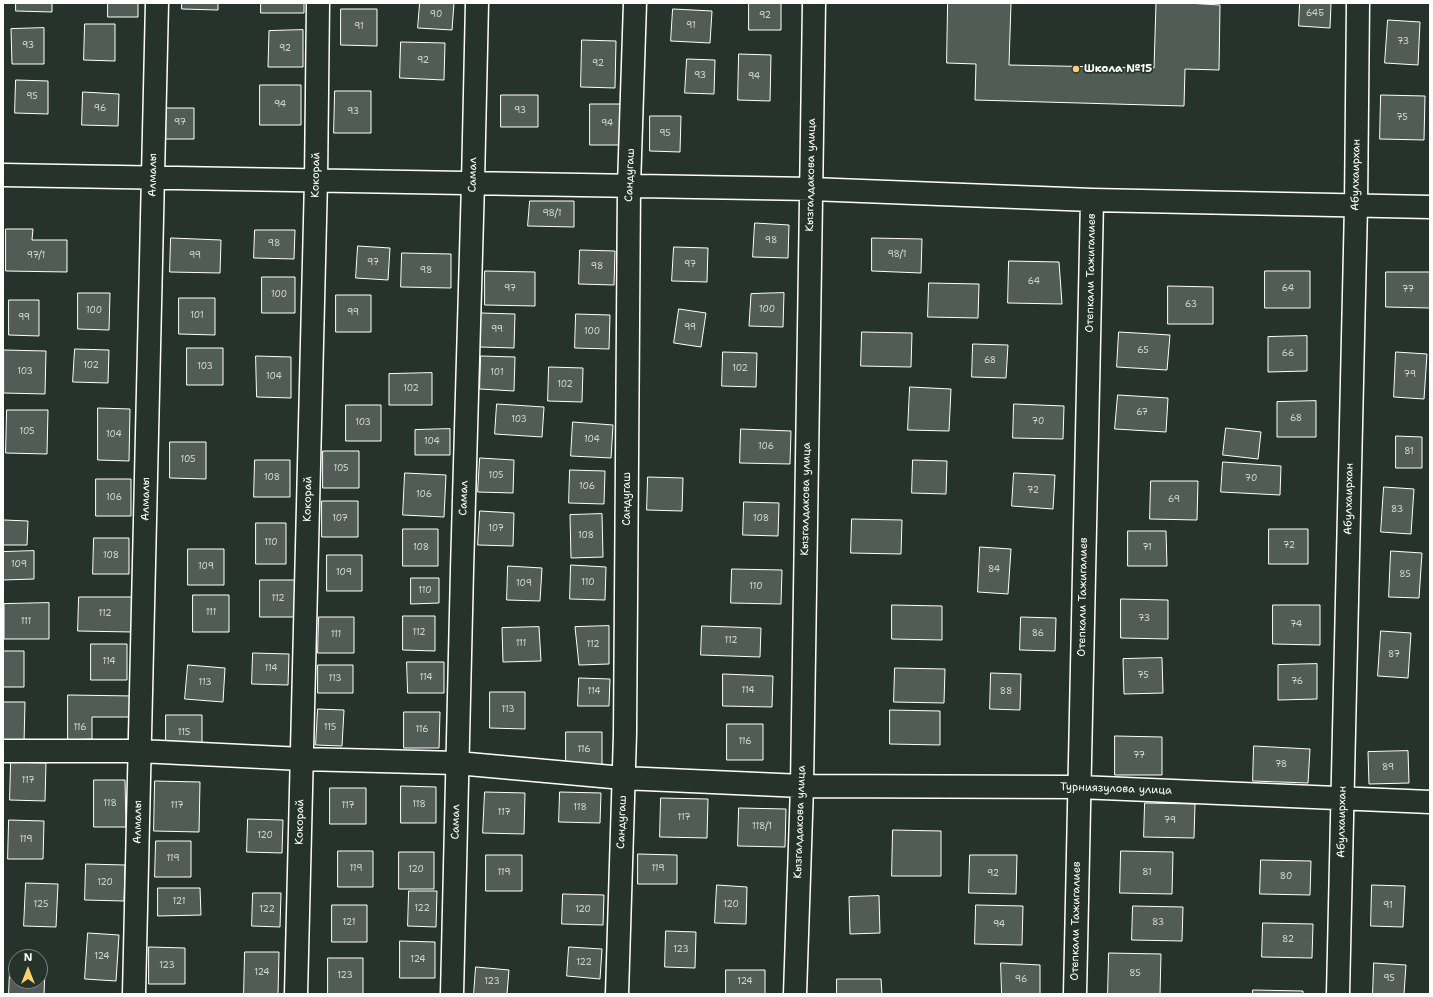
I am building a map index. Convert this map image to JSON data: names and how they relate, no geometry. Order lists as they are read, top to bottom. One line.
{"streets":{"street":["Алмалы","Кокорай","Самал","Сандугаш","Кызгалдакова улица","Абулхаирхан","Отепкали Тажигалиев","Турниязулова улица"]},"crossings":[["Алмалы","Турниязулова улица"],["Кокорай","Турниязулова улица"],["Самал","Турниязулова улица"],["Сандугаш","Турниязулова улица"],["Кызгалдакова улица","Турниязулова улица"],["Абулхаирхан","Турниязулова улица"],["Отепкали Тажигалиев","Турниязулова улица"]],"places":["Школа №15"],"house_numbers":["64Б","90","92","91","91","73","93","92","92","92","93","94","95","94","96","93","93","75","97","94","95","98/1","98","98","98/1","97/1","99","97","97","98","98","64","97","64","77","100","63","100","100","99","101","99","99","99","100","65","66","68","102","103","102","103","101","79","104","102","102","67","68","103","70","103","105","104","104","104","106","81","105","105","105","108","70","106","72","106","106","69","83","107","108","107","108","110","72","108","71","108","109","109","84","109","85","110","109","110","110","112","111","112","73","111","74","112","86","111","112","111","112","87","114","114","75","114","113","76","113","114","114","88","113","116","115","116","115","116","116","77","78","89","117","118","118","117","117","118","117","117","79","118/1","120","119","119","119","119","120","119","81","92","80","120","121","125","120","91","122","122","120","121","83","94","82","123","124","124","122","123","124","85","123","95","96","123","124"],"north":"top"}
